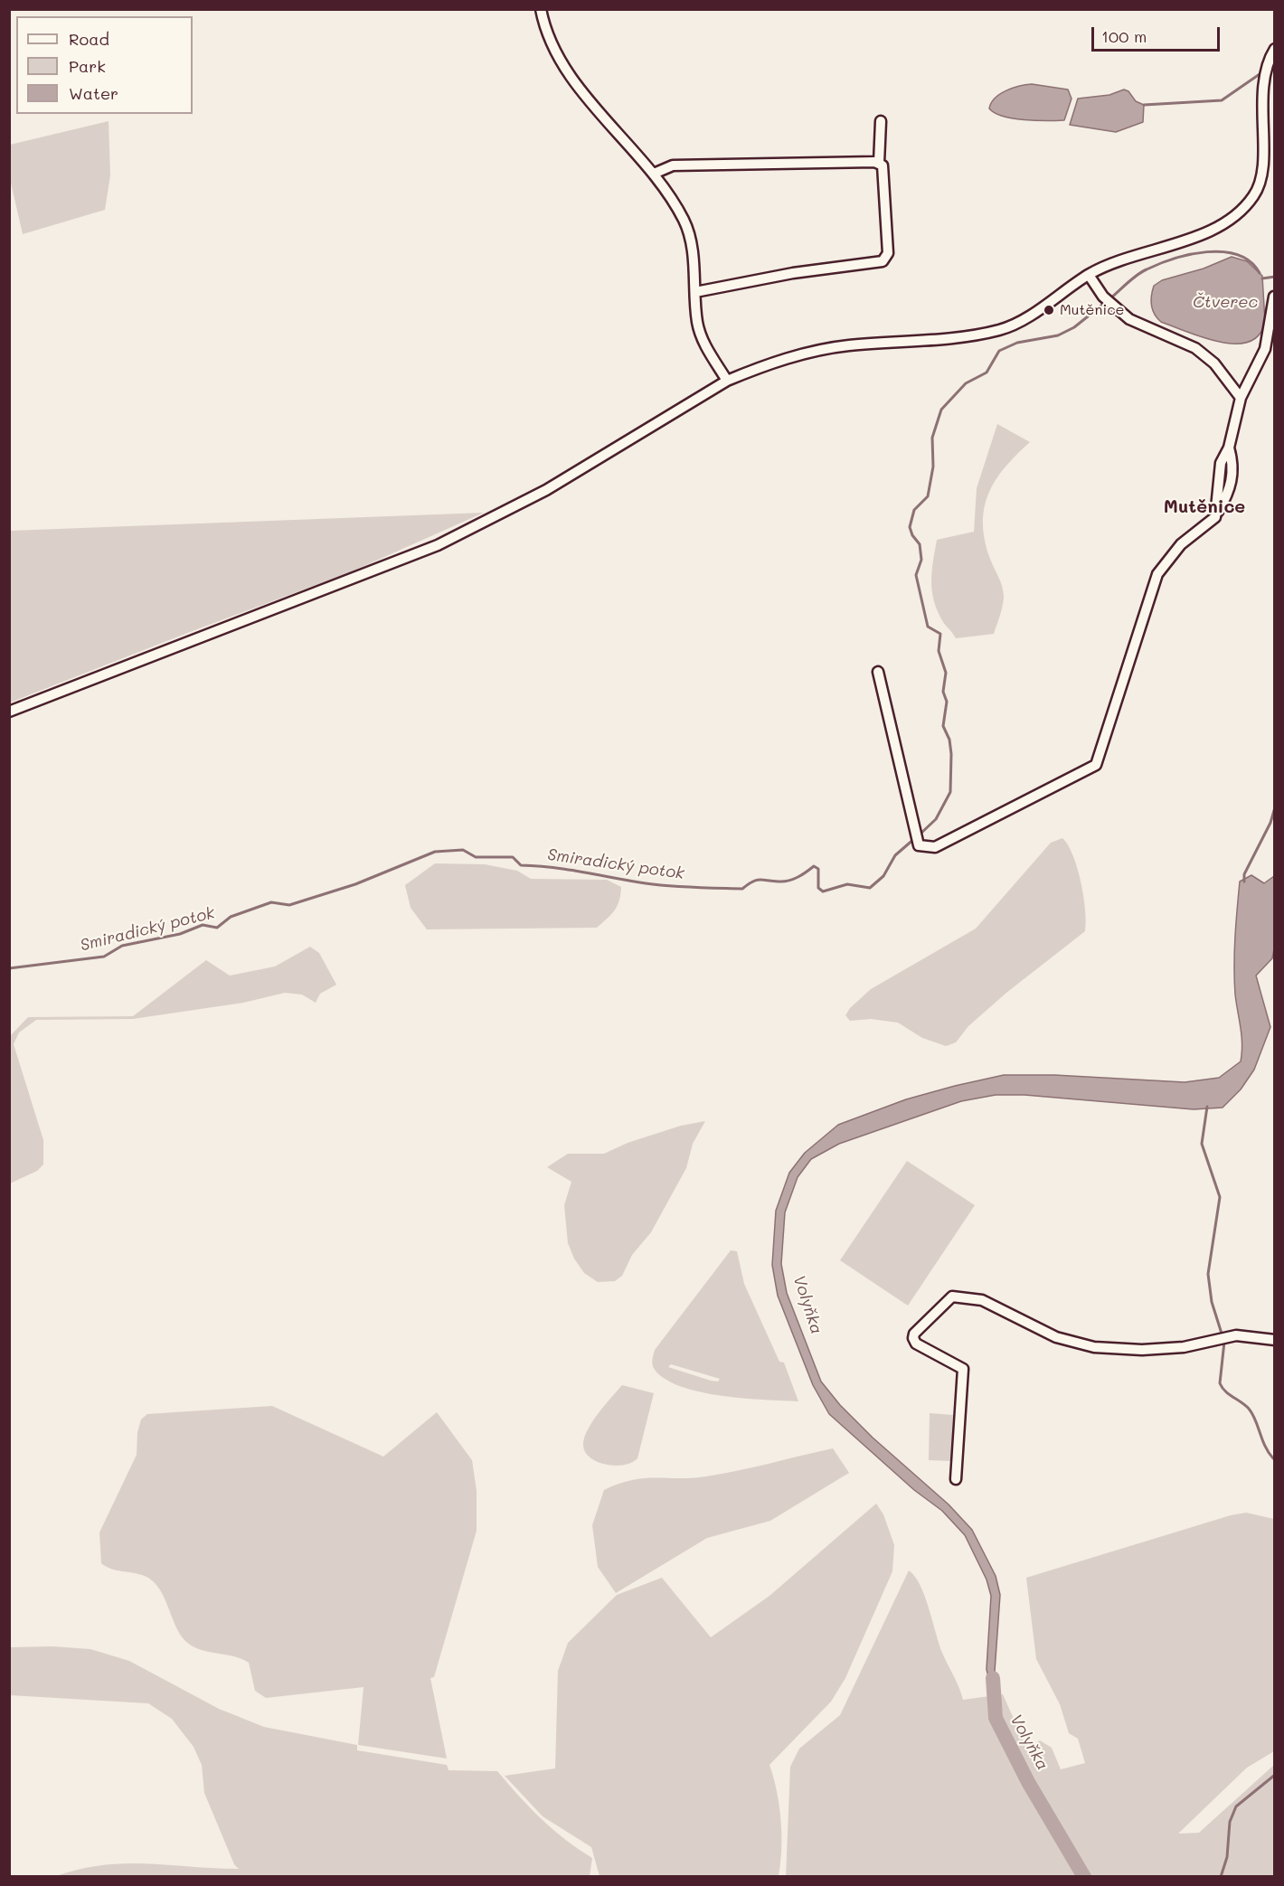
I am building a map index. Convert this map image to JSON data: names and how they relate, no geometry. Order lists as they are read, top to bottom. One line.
{"districts":["Mutěnice"],"water":["Čtverec","Smiradický potok","Volyňka"],"places":["Mutěnice"],"legend":["Road","Park","Water"],"scale_bar":"100 m"}
